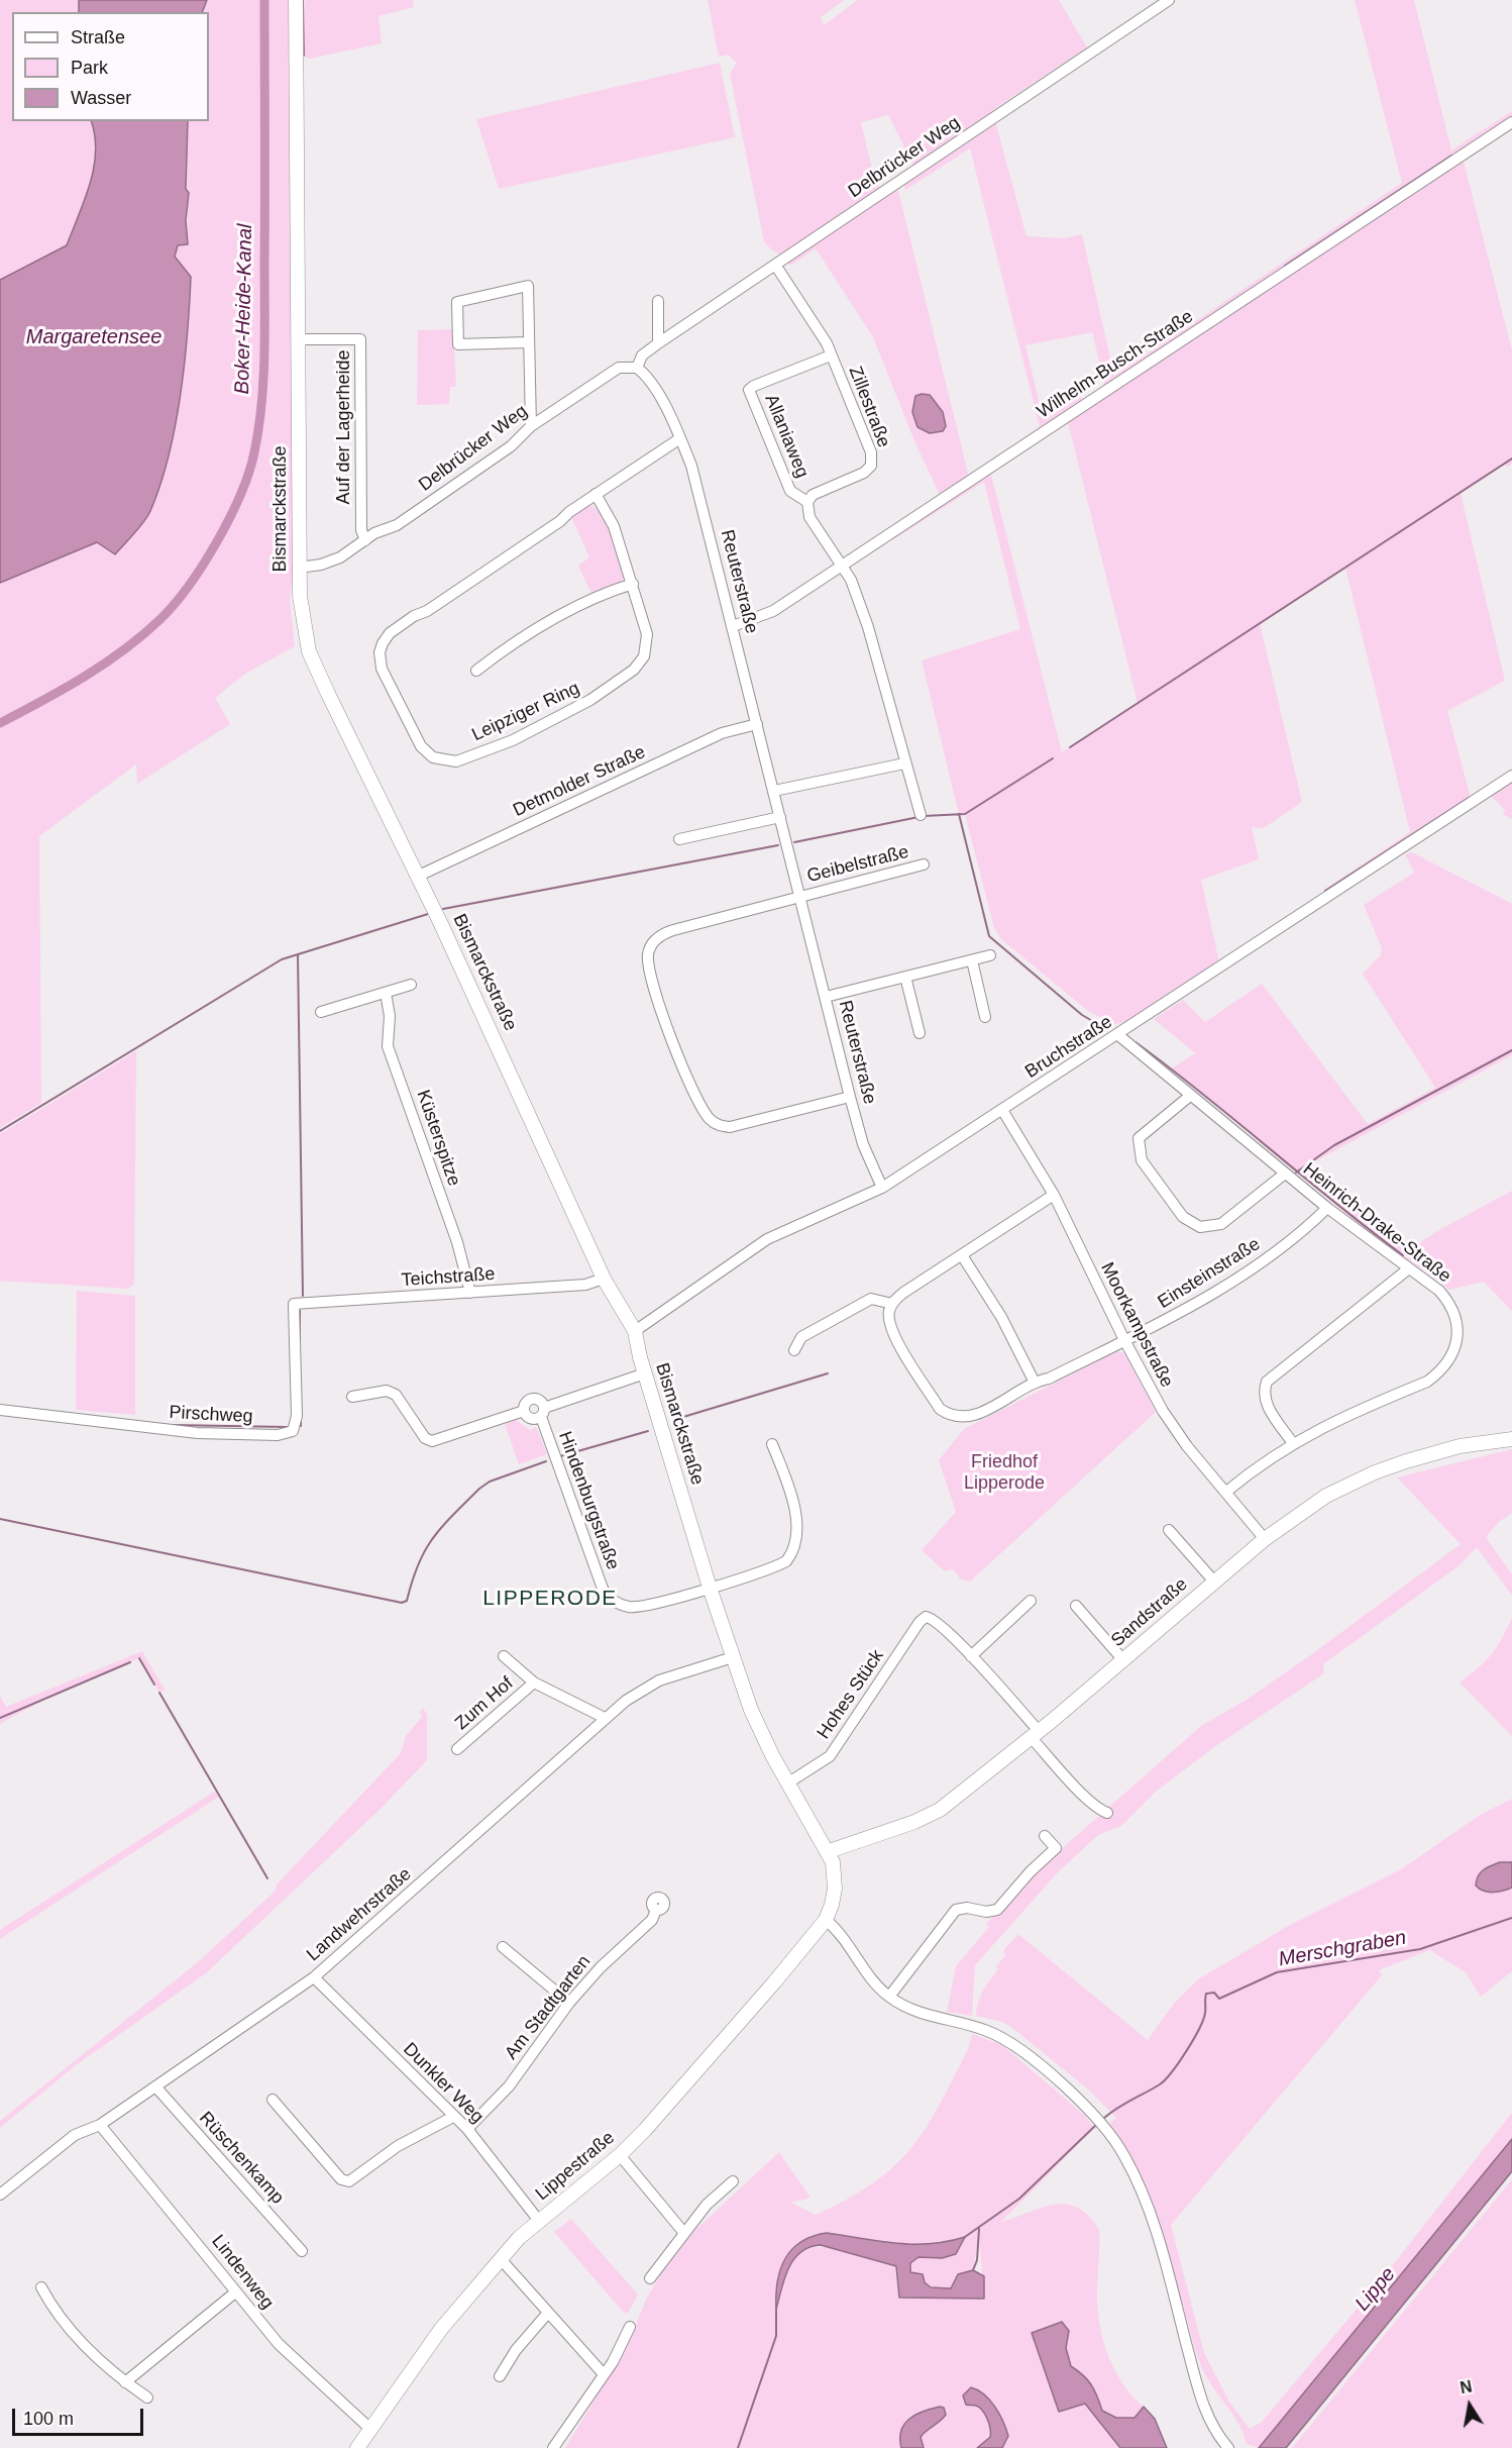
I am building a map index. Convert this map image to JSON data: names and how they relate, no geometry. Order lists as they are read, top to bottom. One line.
{"streets":{"main road":["Bismarckstraße","Sandstraße","Lippestraße"],"street":["Delbrücker Weg","Wilhelm-Busch-Straße","Zillestraße","Auf der Lagerheide","Allaniaweg","Reuterstraße","Leipziger Ring","Detmolder Straße","Geibelstraße","Bruchstraße","Küsterspitze","Heinrich-Drake-Straße","Einsteinstraße","Teichstraße","Moorkampstraße","Pirschweg","Hindenburgstraße","Hohes Stück","Zum Hof","Landwehrstraße","Am Stadtgarten","Dunkler Weg","Rüschenkamp","Lindenweg"]},"crossings":[["Delbrücker Weg","Zillestraße"],["Delbrücker Weg","Auf der Lagerheide"],["Delbrücker Weg","Bismarckstraße"],["Delbrücker Weg","Reuterstraße"],["Wilhelm-Busch-Straße","Reuterstraße"],["Zillestraße","Allaniaweg"],["Auf der Lagerheide","Bismarckstraße"],["Bismarckstraße","Detmolder Straße"],["Bismarckstraße","Bruchstraße"],["Bismarckstraße","Teichstraße"],["Bismarckstraße","Hindenburgstraße"],["Bismarckstraße","Sandstraße"],["Bismarckstraße","Hohes Stück"],["Bismarckstraße","Landwehrstraße"],["Bismarckstraße","Lippestraße"],["Reuterstraße","Leipziger Ring"],["Reuterstraße","Detmolder Straße"],["Reuterstraße","Geibelstraße"],["Reuterstraße","Bruchstraße"],["Bruchstraße","Heinrich-Drake-Straße"],["Bruchstraße","Moorkampstraße"],["Küsterspitze","Teichstraße"],["Heinrich-Drake-Straße","Einsteinstraße"],["Heinrich-Drake-Straße","Moorkampstraße"],["Einsteinstraße","Moorkampstraße"],["Teichstraße","Pirschweg"],["Moorkampstraße","Sandstraße"],["Zum Hof","Landwehrstraße"],["Landwehrstraße","Dunkler Weg"],["Landwehrstraße","Rüschenkamp"],["Landwehrstraße","Lindenweg"],["Am Stadtgarten","Dunkler Weg"],["Dunkler Weg","Lippestraße"],["Lippestraße","Lindenweg"]],"districts":["LIPPERODE"],"water":["Boker-Heide-Kanal","Margaretensee","Merschgraben","Lippe"],"parks":["Friedhof Lipperode"],"legend":["Straße","Park","Wasser"],"scale_bar":"100 m","north":"top"}
